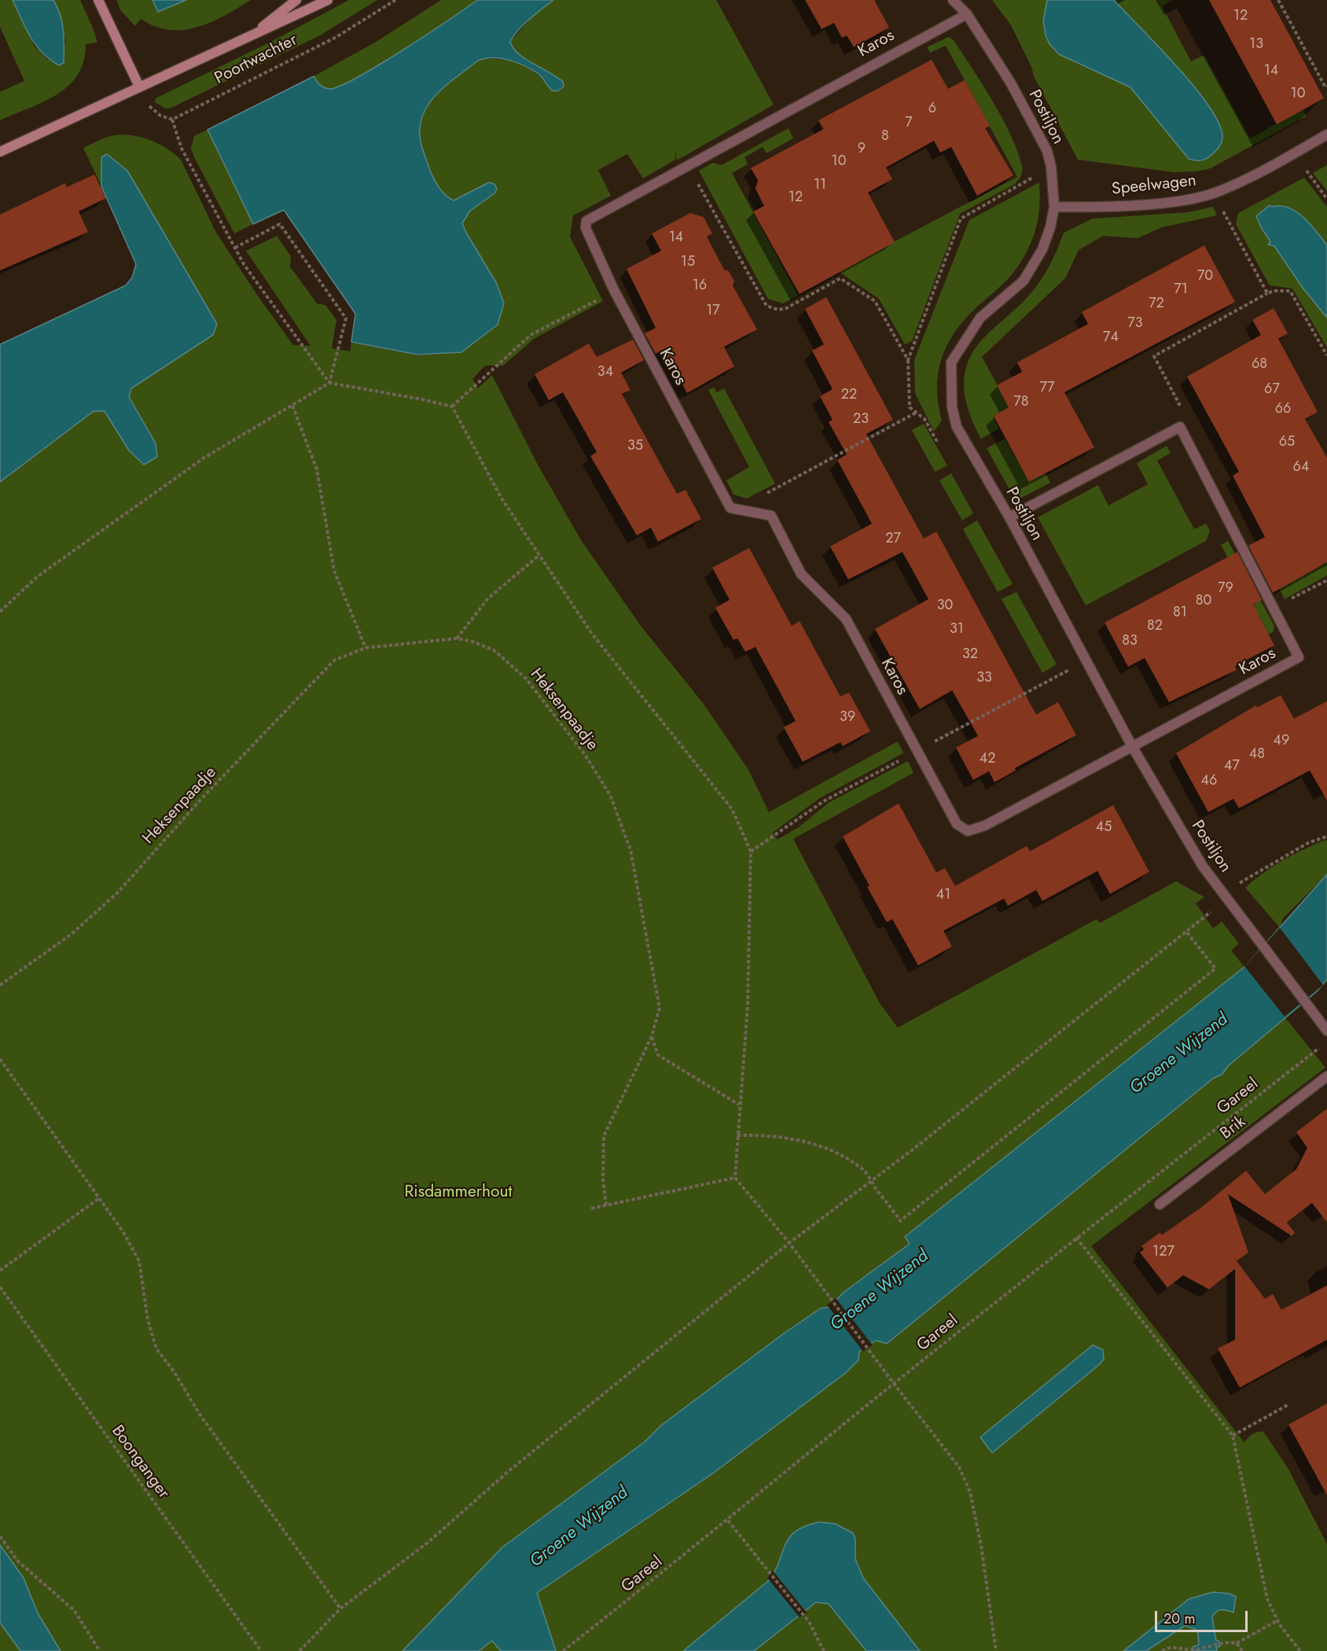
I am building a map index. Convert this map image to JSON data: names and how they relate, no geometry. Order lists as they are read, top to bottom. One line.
{"streets":{"street":["Karos","Poortwachter","Postiljon","Speelwagen","Brik"],"path":["Heksenpaadje","Gareel","Boonganger"]},"crossings":[["Karos","Postiljon"],["Postiljon","Speelwagen"]],"water":["Groene Wijzend"],"parks":["Risdammerhout"],"house_numbers":["12","13","14","10","6","7","8","9","10","11","12","14","15","70","16","71","72","17","73","74","68","34","77","67","22","78","66","23","65","35","64","27","79","80","30","81","82","31","83","32","33","39","49","48","42","47","46","45","41","127"],"scale_bar":"20 m"}
